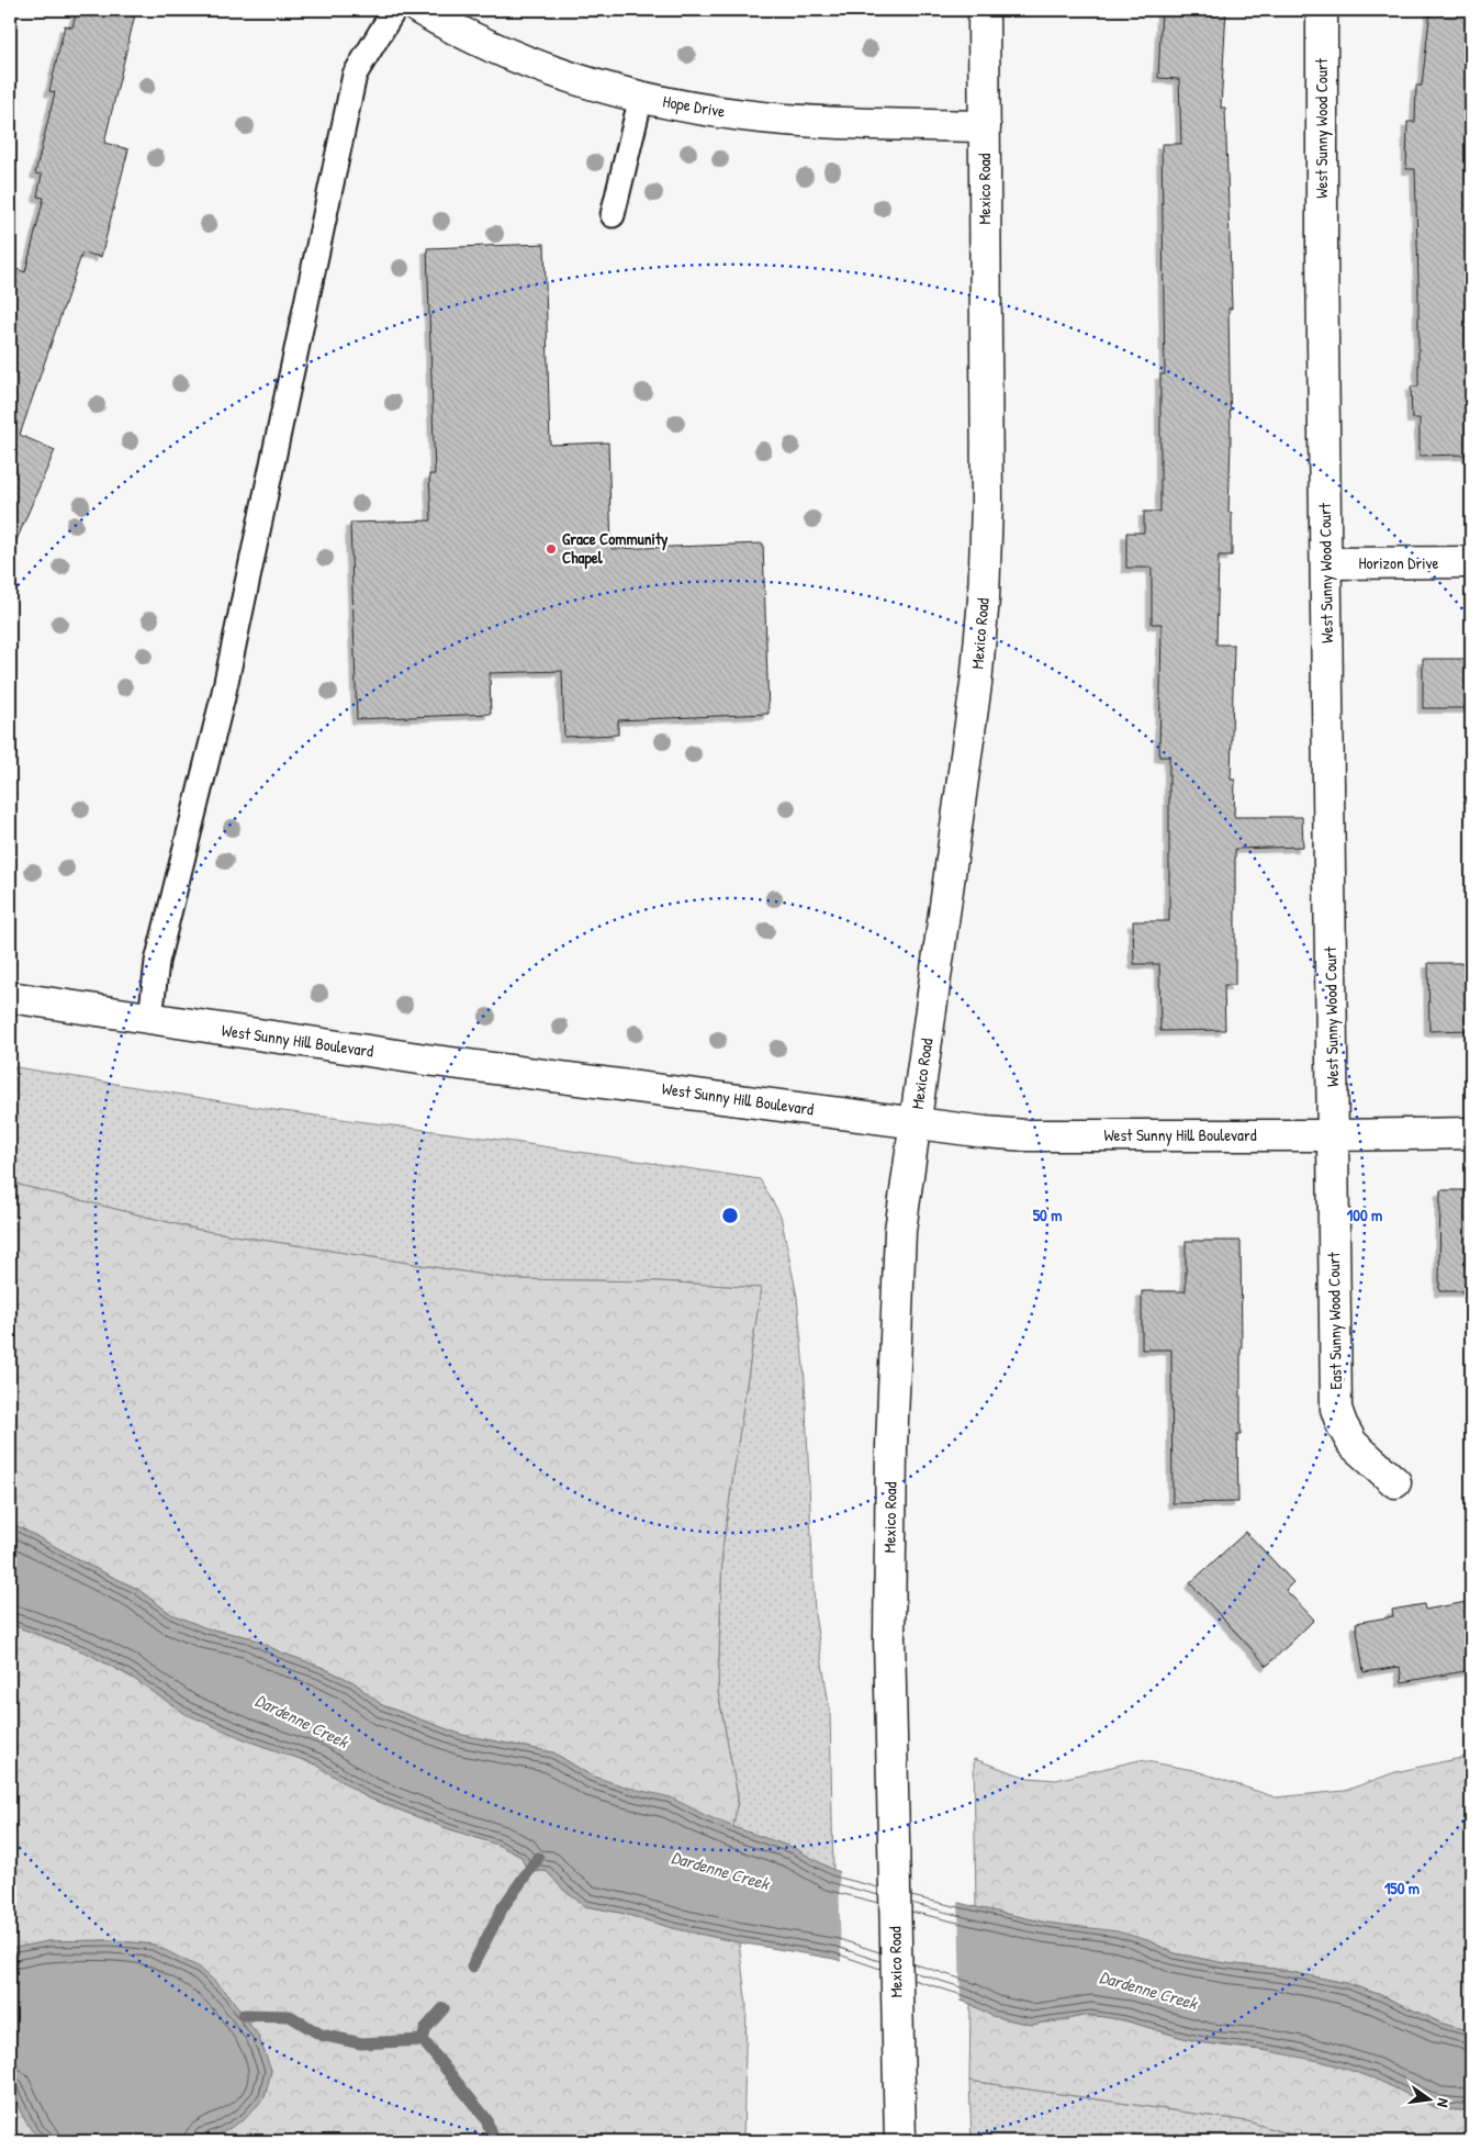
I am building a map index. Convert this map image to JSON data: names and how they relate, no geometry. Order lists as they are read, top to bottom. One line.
{"streets":{"street":["Hope Drive","West Sunny Wood Court","Mexico Road","Horizon Drive","West Sunny Hill Boulevard","East Sunny Wood Court"]},"crossings":[["Hope Drive","Mexico Road"],["West Sunny Wood Court","Horizon Drive"],["West Sunny Wood Court","West Sunny Hill Boulevard"],["West Sunny Wood Court","East Sunny Wood Court"],["Mexico Road","West Sunny Hill Boulevard"],["West Sunny Hill Boulevard","East Sunny Wood Court"]],"water":["Dardenne Creek"],"places":["Grace Community Chapel"],"north":"right","rings":["50 m","100 m","150 m"]}
